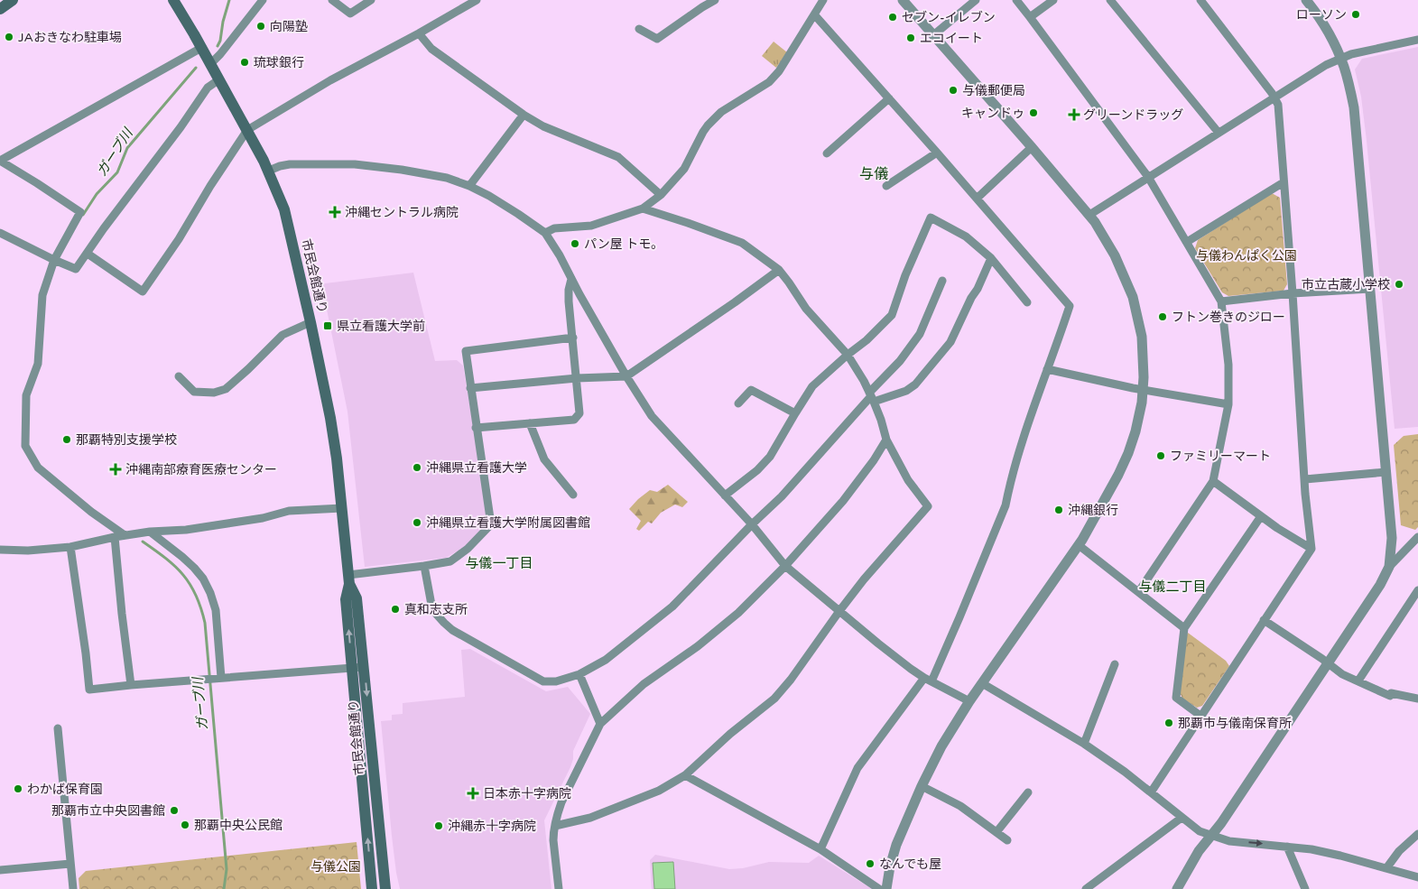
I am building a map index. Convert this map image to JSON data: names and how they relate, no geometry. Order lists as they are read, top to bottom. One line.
{"streets":{"main road":["市民会館通り"]},"districts":["与儀","与儀一丁目","与儀二丁目"],"water":["ガーブ川"],"parks":["与儀わんぱく公園","与儀公園"],"places":{"other":["ローソン","セブン-イレブン","向陽塾","JAおきなわ駐車場","エコイート","琉球銀行","与儀郵便局","キャンドゥ","パン屋 トモ。","市立古蔵小学校","フトン巻きのジロー","那覇特別支援学校","ファミリーマート","沖縄県立看護大学","沖縄銀行","沖縄県立看護大学附属図書館","真和志支所","那覇市与儀南保育所","わかば保育園","那覇市立中央図書館","那覇中央公民館","沖縄赤十字病院","なんでも屋"],"health":["グリーンドラッグ","沖縄セントラル病院","沖縄南部療育医療センター","日本赤十字病院"],"transit":["県立看護大学前"]}}
